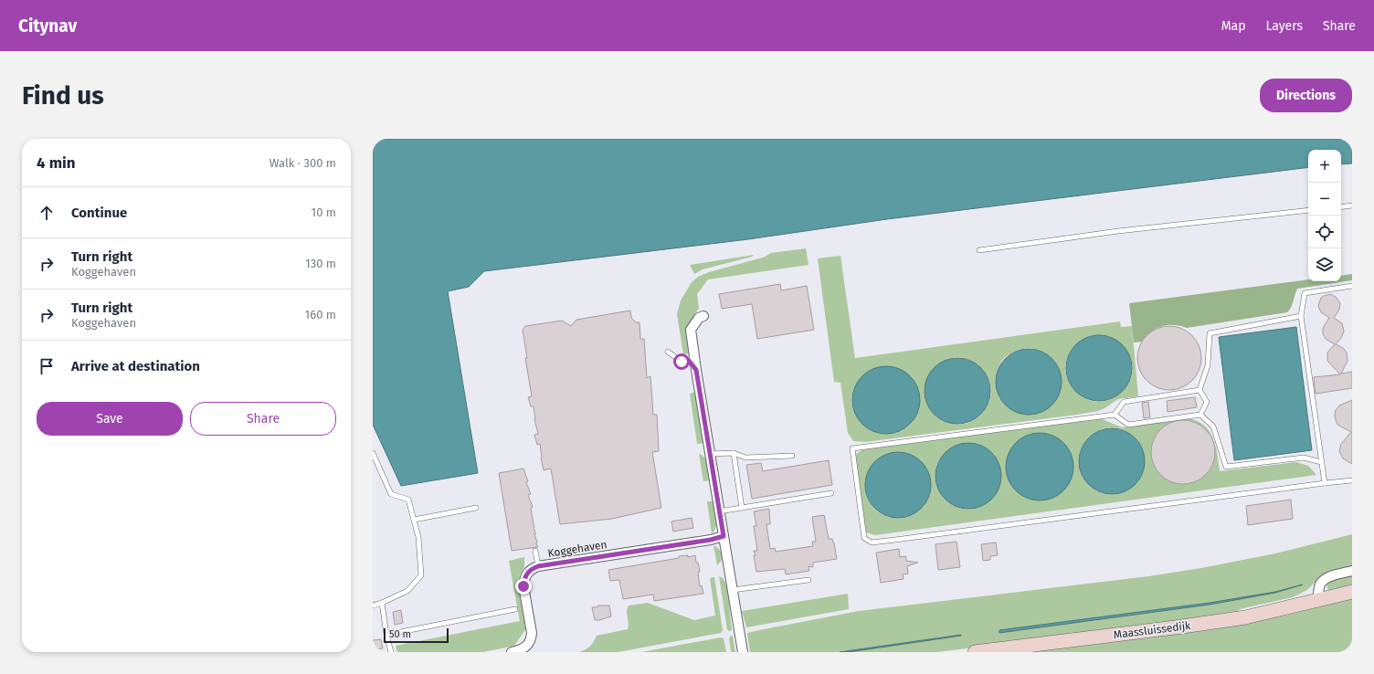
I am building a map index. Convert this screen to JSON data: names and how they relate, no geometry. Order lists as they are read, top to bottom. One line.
{"streets":{"street":["Koggehaven","Maassluissedijk"]},"scale_bar":"50 m","page":{"header":"Citynav","nav":["Map","Layers","Share"],"buttons":["Directions",["Save","Share"]],"title":"Find us","heading":["4 min","Walk · 300 m"],"map_buttons":["+","−"],"list":[["Continue","10 m"],["Turn right","Koggehaven","130 m"],["Turn right","Koggehaven","160 m"],"Arrive at destination"],"scale":"50 m"}}
